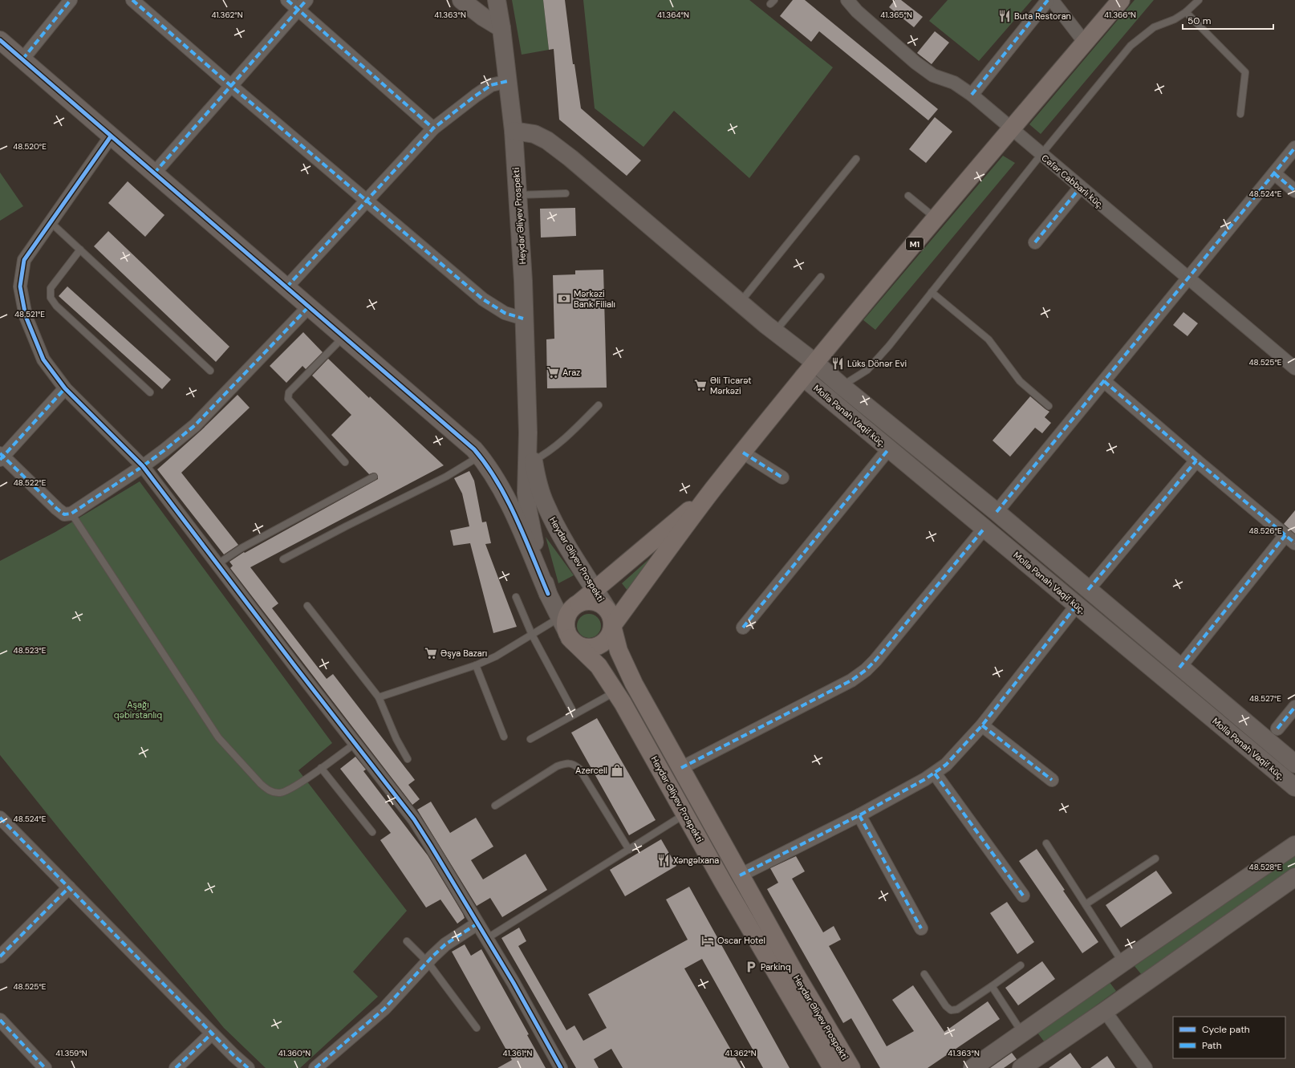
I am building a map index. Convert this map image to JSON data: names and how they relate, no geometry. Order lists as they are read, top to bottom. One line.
{"streets":{"highway":["Heydər Əliyev Prospekti","M1"],"street":["Cəfər Cabbarlı küç.","Molla Pənah Vaqif küç."]},"crossings":[["Cəfər Cabbarlı küç.","M1"],["Heydər Əliyev Prospekti","Molla Pənah Vaqif küç."],["M1","Molla Pənah Vaqif küç."]],"parks":["Aşağı qəbirstanlıq"],"places":{"restaurant":["Buta Restoran","Lüks Dönər Evi","Xəngəlxana"],"bank":["Mərkəzi Bank Filialı"],"supermarket":["Araz","Əli Ticarət Mərkəzi","Əşya Bazarı"],"shop":["Azercell"],"hotel":["Oscar Hotel"],"parking":["Parkinq"]},"legend":["Cycle path","Path"],"scale_bar":"50 m","coordinates":["41.362°N","41.363°N","41.364°N","41.365°N","41.366°N","48.520°E","48.524°E","48.521°E","48.525°E","48.522°E","48.526°E","48.523°E","48.527°E","48.528°E","41.359°N","41.360°N","41.361°N"]}
